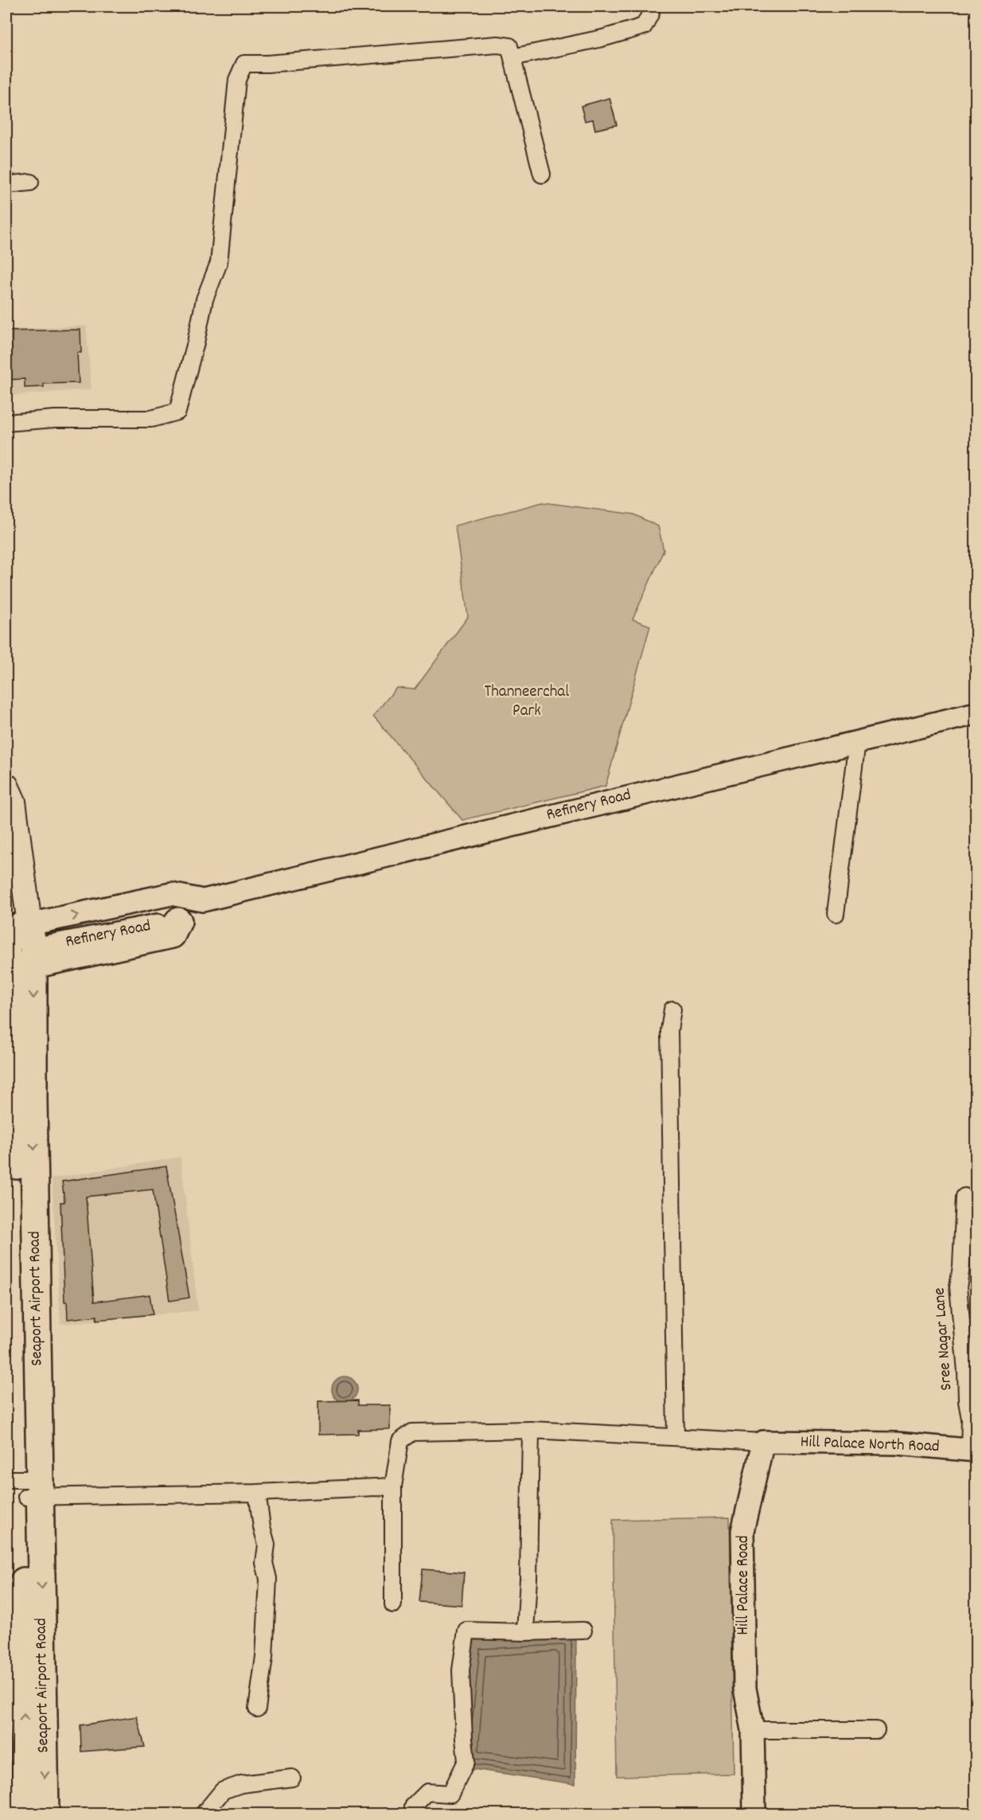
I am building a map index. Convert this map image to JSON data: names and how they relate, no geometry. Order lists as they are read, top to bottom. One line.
{"streets":{"highway":["Seaport Airport Road"],"main road":["Refinery Road","Hill Palace North Road","Hill Palace Road"],"street":["Sree Nagar Lane"]},"crossings":[["Refinery Road","Seaport Airport Road"],["Sree Nagar Lane","Hill Palace North Road"],["Hill Palace North Road","Hill Palace Road"]],"parks":["Thanneerchal Park"]}
